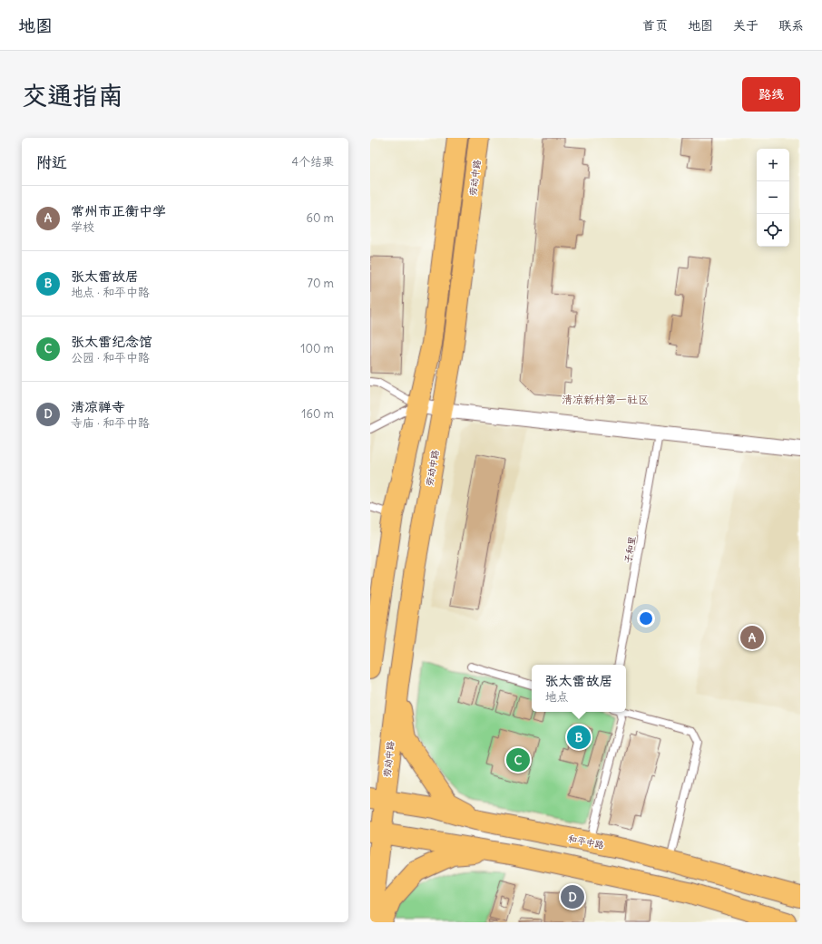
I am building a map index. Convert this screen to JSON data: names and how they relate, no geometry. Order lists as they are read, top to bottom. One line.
{"streets":{"main road":["劳动中路","和平中路"],"lane":["子和里"]},"crossings":[["劳动中路","和平中路"]],"districts":["清凉新村第一社区"],"page":{"header":"地图","nav":["首页","地图","关于","联系"],"buttons":"路线","title":"交通指南","heading":["附近","4个结果"],"map_buttons":["+","−"],"list":[{"mark":"A","name":"常州市正衡中学","note":"学校","value":"60 m"},{"mark":"B","name":"张太雷故居","note":"地点 · 和平中路","value":"70 m"},{"mark":"C","name":"张太雷纪念馆","note":"公园 · 和平中路","value":"100 m"},{"mark":"D","name":"清凉禅寺","note":"寺庙 · 和平中路","value":"160 m"}],"pins":["A","B","C","D"],"popup":["张太雷故居","地点"]}}
